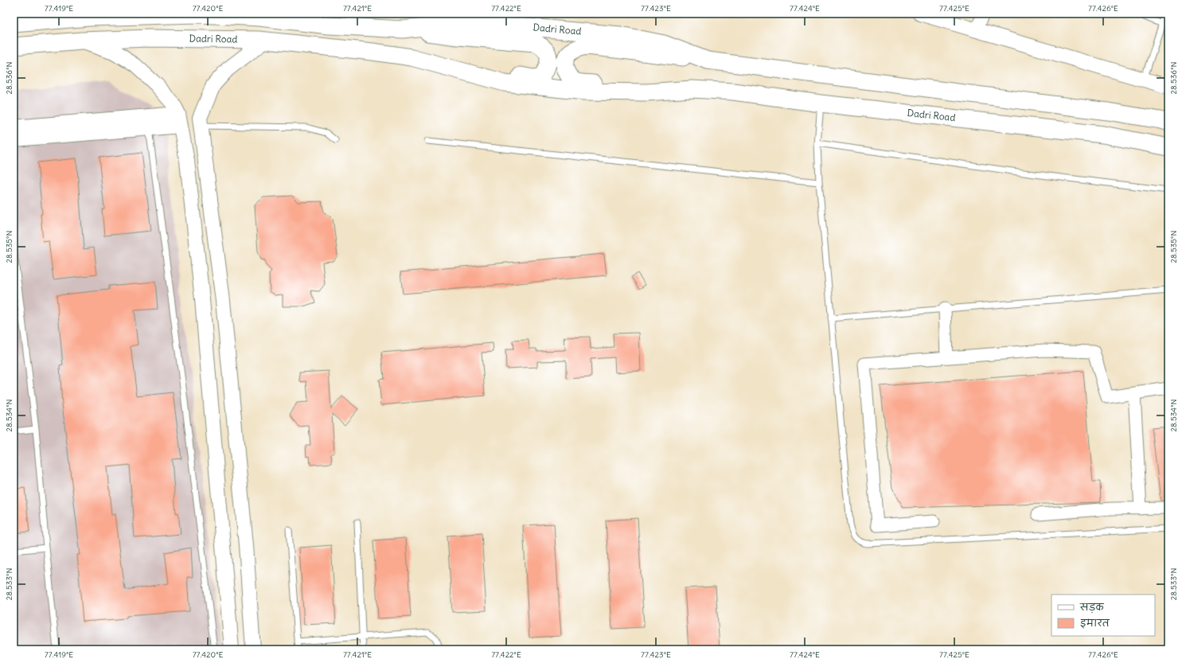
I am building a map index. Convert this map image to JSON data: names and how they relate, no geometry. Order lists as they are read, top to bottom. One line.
{"streets":{"main road":["Dadri Road"]},"legend":["सड़क","इमारत"],"coordinates":["77.419°E","77.420°E","77.421°E","77.422°E","77.423°E","77.424°E","77.425°E","77.426°E","28.536°N","28.535°N","28.534°N","28.533°N"]}
